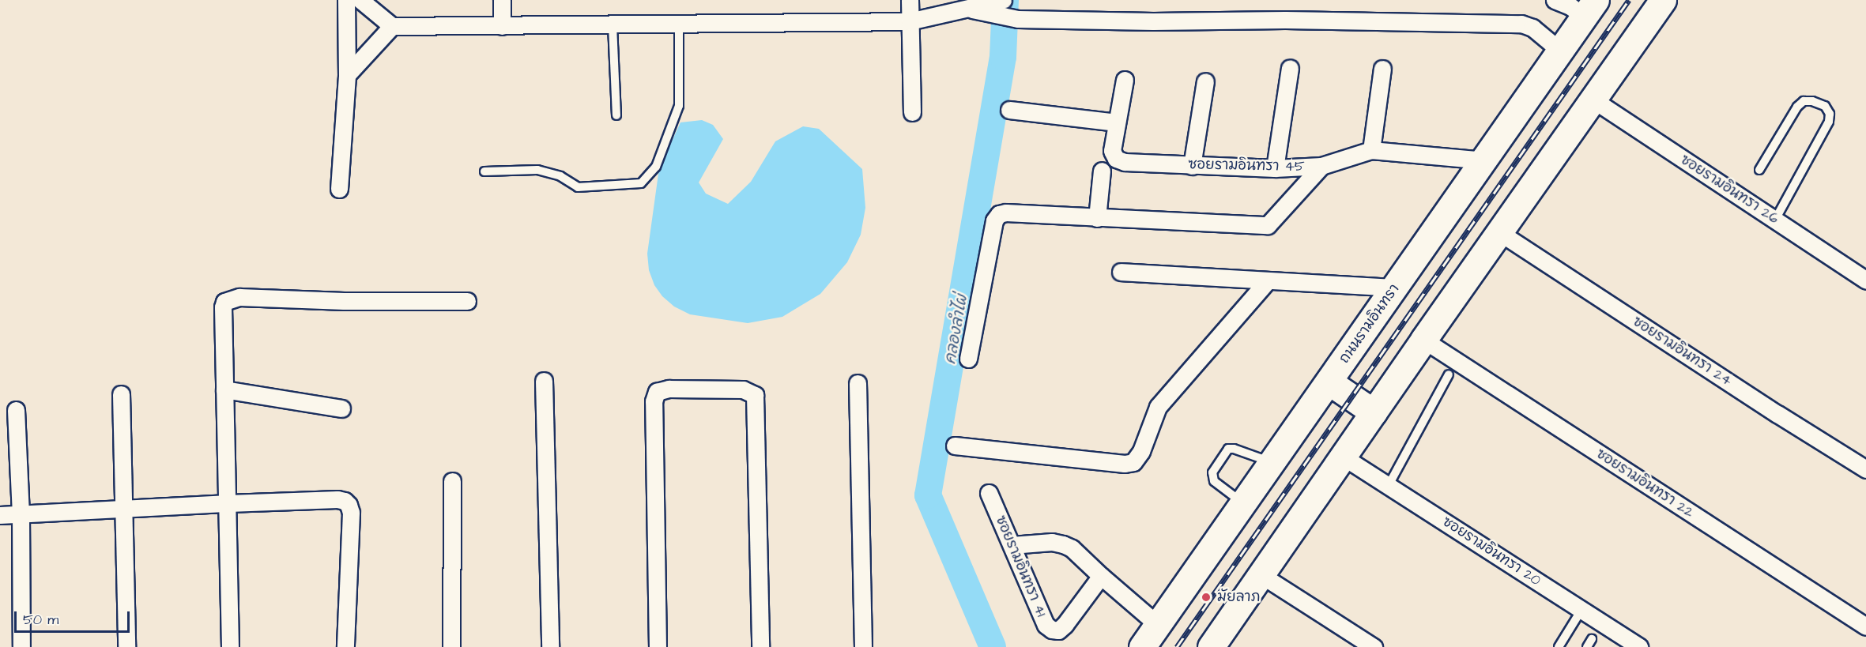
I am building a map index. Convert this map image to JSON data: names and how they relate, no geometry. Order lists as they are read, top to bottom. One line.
{"streets":{"main road":["ถนนรามอินทรา"],"street":["ซอยรามอินทรา 45","ซอยรามอินทรา 26","ซอยรามอินทรา 24","ซอยรามอินทรา 22","ซอยรามอินทรา 20","ซอยรามอินทรา 41"]},"crossings":[["ซอยรามอินทรา 45","ถนนรามอินทรา"]],"water":["คลองลำไผ่"],"places":["มัยลาภ"],"scale_bar":"50 m"}
